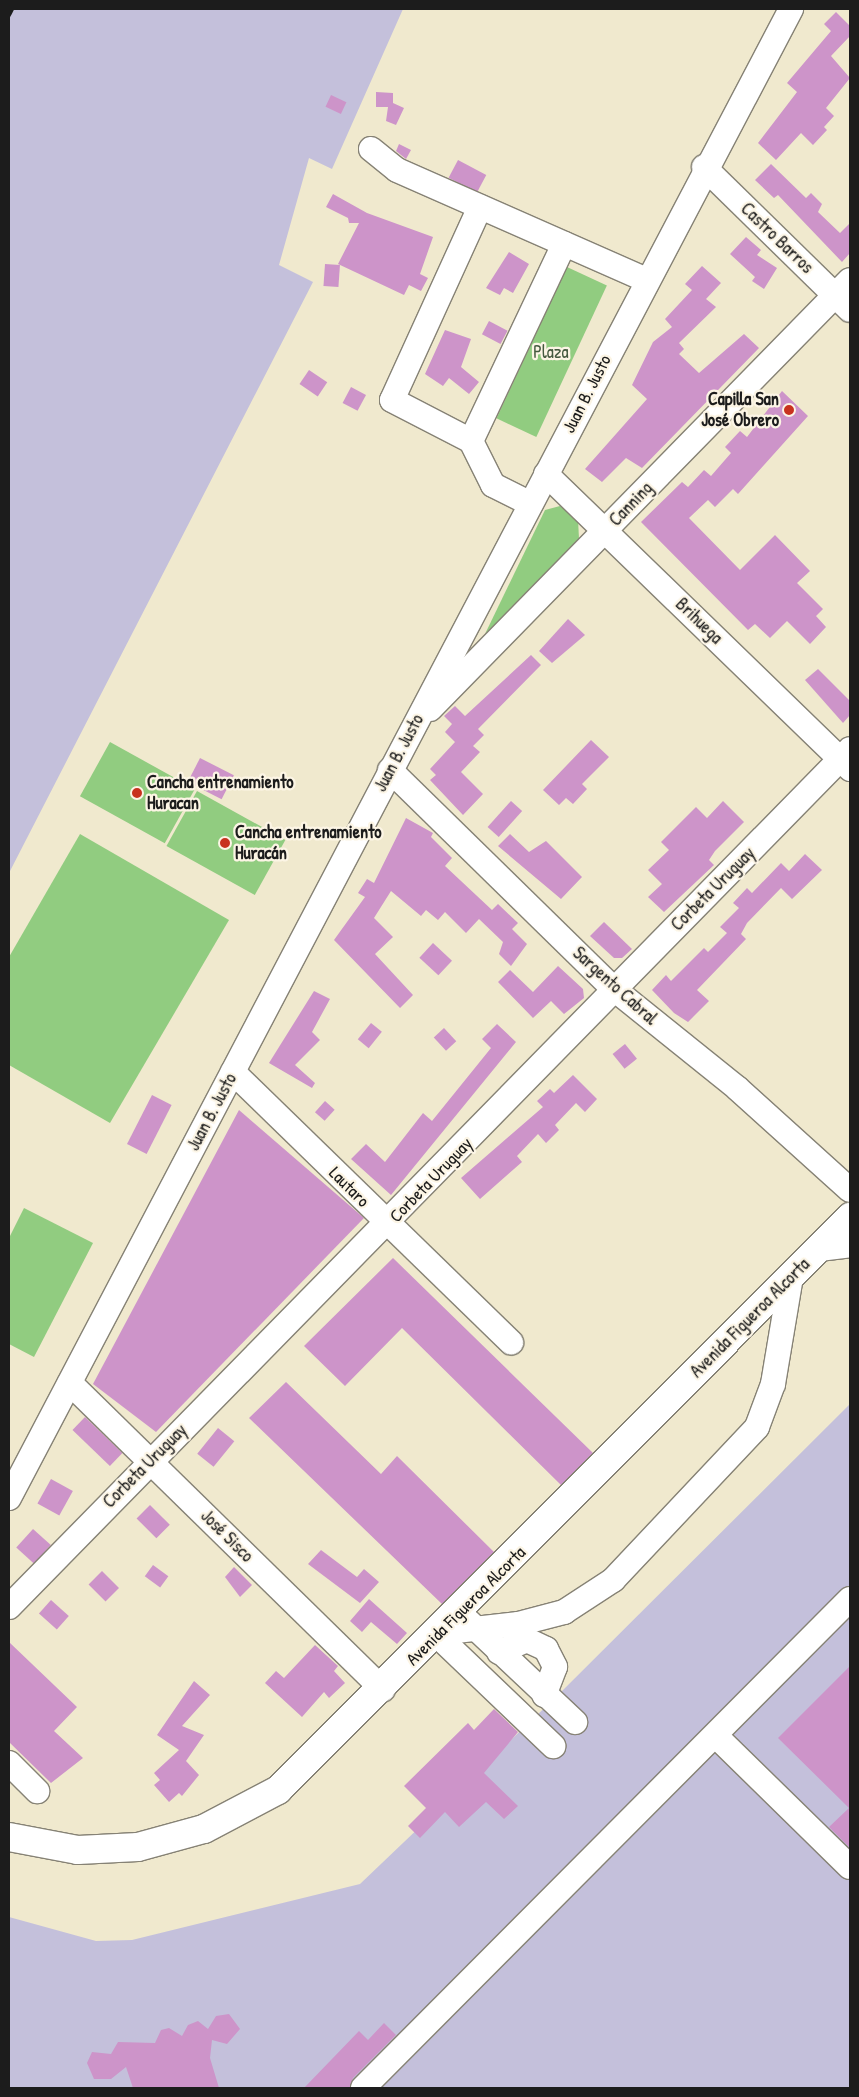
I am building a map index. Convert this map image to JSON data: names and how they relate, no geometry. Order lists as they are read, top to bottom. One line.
{"streets":{"main road":["Avenida Figueroa Alcorta"],"street":["Castro Barros","Juan B. Justo","Canning","Brihuega","Corbeta Uruguay","Sargento Cabral","Lautaro","José Sisco"]},"crossings":[["Castro Barros","Juan B. Justo"],["Castro Barros","Canning"],["Juan B. Justo","Canning"],["Juan B. Justo","Brihuega"],["Juan B. Justo","Sargento Cabral"],["Juan B. Justo","Lautaro"],["Juan B. Justo","José Sisco"],["Canning","Brihuega"],["Brihuega","Corbeta Uruguay"],["Corbeta Uruguay","Sargento Cabral"],["Corbeta Uruguay","Lautaro"],["Corbeta Uruguay","José Sisco"],["Avenida Figueroa Alcorta","José Sisco"]],"parks":["Plaza"],"places":["Capilla San José Obrero","Cancha entrenamiento Huracan","Cancha entrenamiento Huracán"]}
